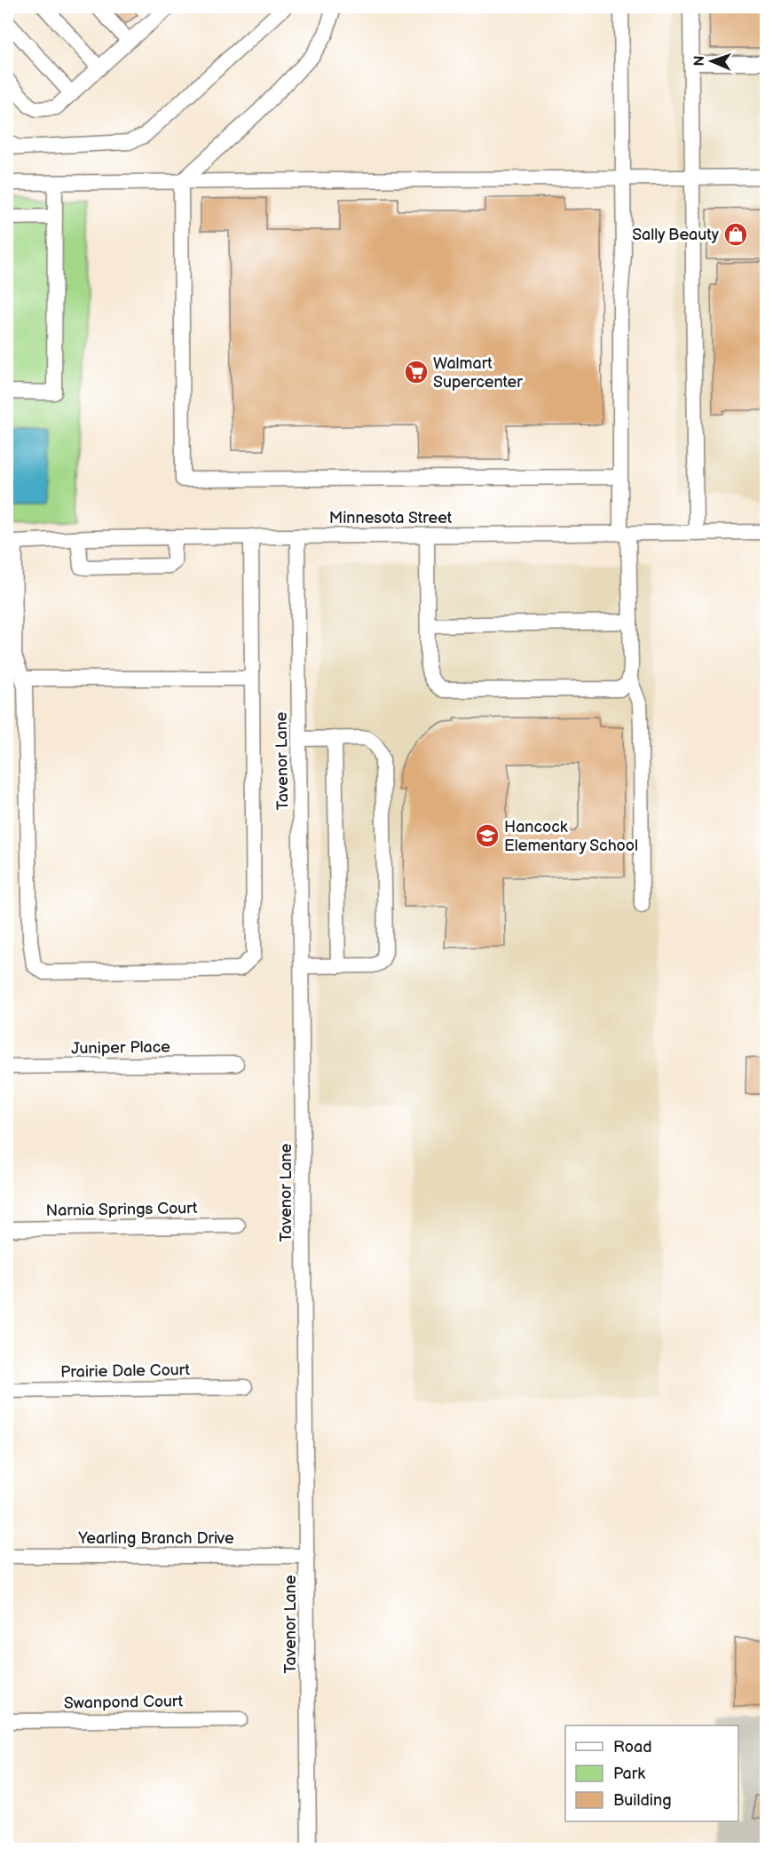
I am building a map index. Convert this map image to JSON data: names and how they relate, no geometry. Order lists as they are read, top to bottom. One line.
{"streets":{"street":["Minnesota Street","Tavenor Lane","Juniper Place","Narnia Springs Court","Prairie Dale Court","Yearling Branch Drive","Swanpond Court"]},"crossings":[["Minnesota Street","Tavenor Lane"],["Tavenor Lane","Yearling Branch Drive"]],"places":{"shop":["Sally Beauty"],"supermarket":["Walmart Supercenter"],"school or university":["Hancock Elementary School"]},"legend":["Road","Park","Building"],"north":"left"}
